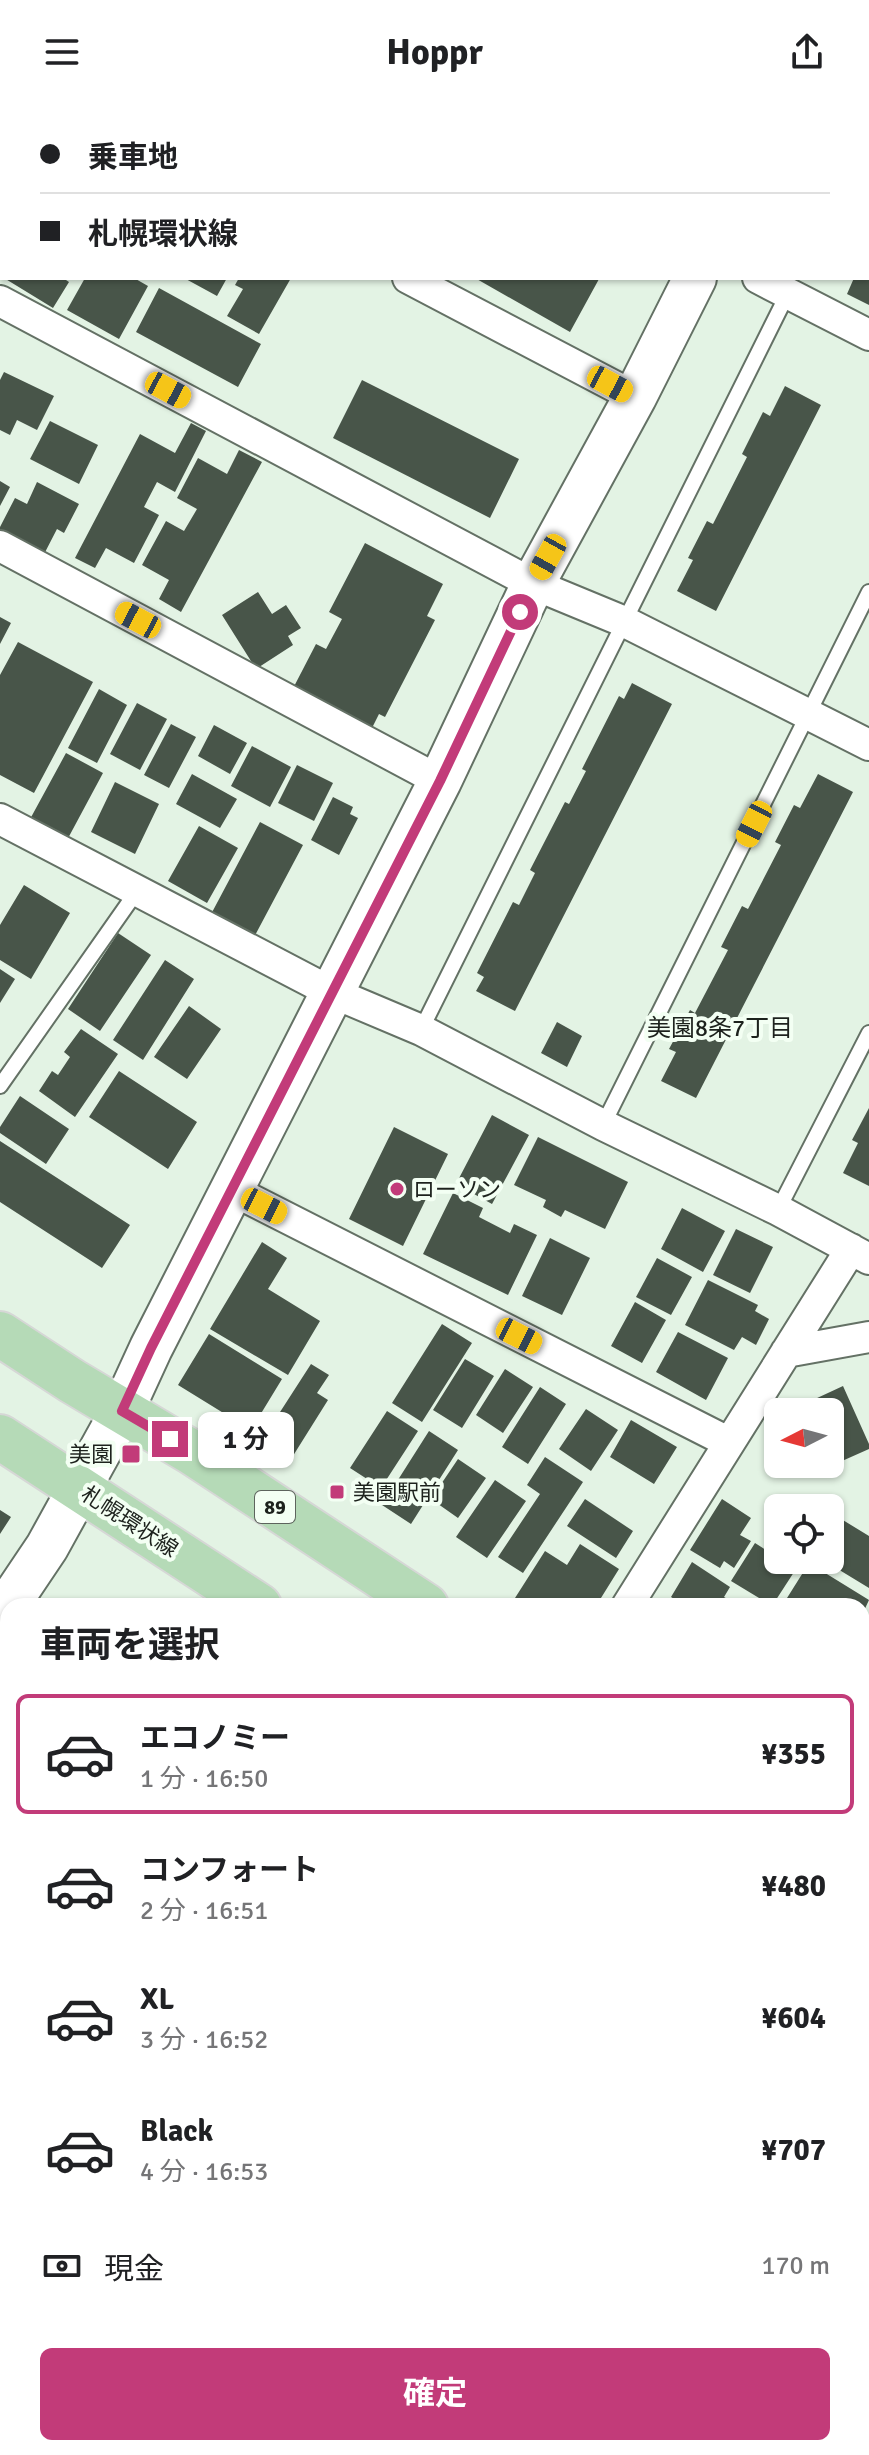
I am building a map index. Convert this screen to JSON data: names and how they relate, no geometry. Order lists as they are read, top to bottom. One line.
{"streets":{"main road":["89","札幌環状線"]},"districts":["美園8条7丁目"],"places":{"other":["ローソン"],"transit":["美園","美園駅前"]},"north":"left","page":{"header":"Hoppr","banner":["乗車地","札幌環状線"],"bubble":"1 分","heading":"車両を選択","list":[{"name":"エコノミー","note":"1 分 · 16:50","value":"¥355"},{"name":"コンフォート","note":"2 分 · 16:51","value":"¥480"},{"name":"XL","note":"3 分 · 16:52","value":"¥604"},{"name":"Black","note":"4 分 · 16:53","value":"¥707"}],"pay":["現金","170 m"],"buttons":"確定"}}
